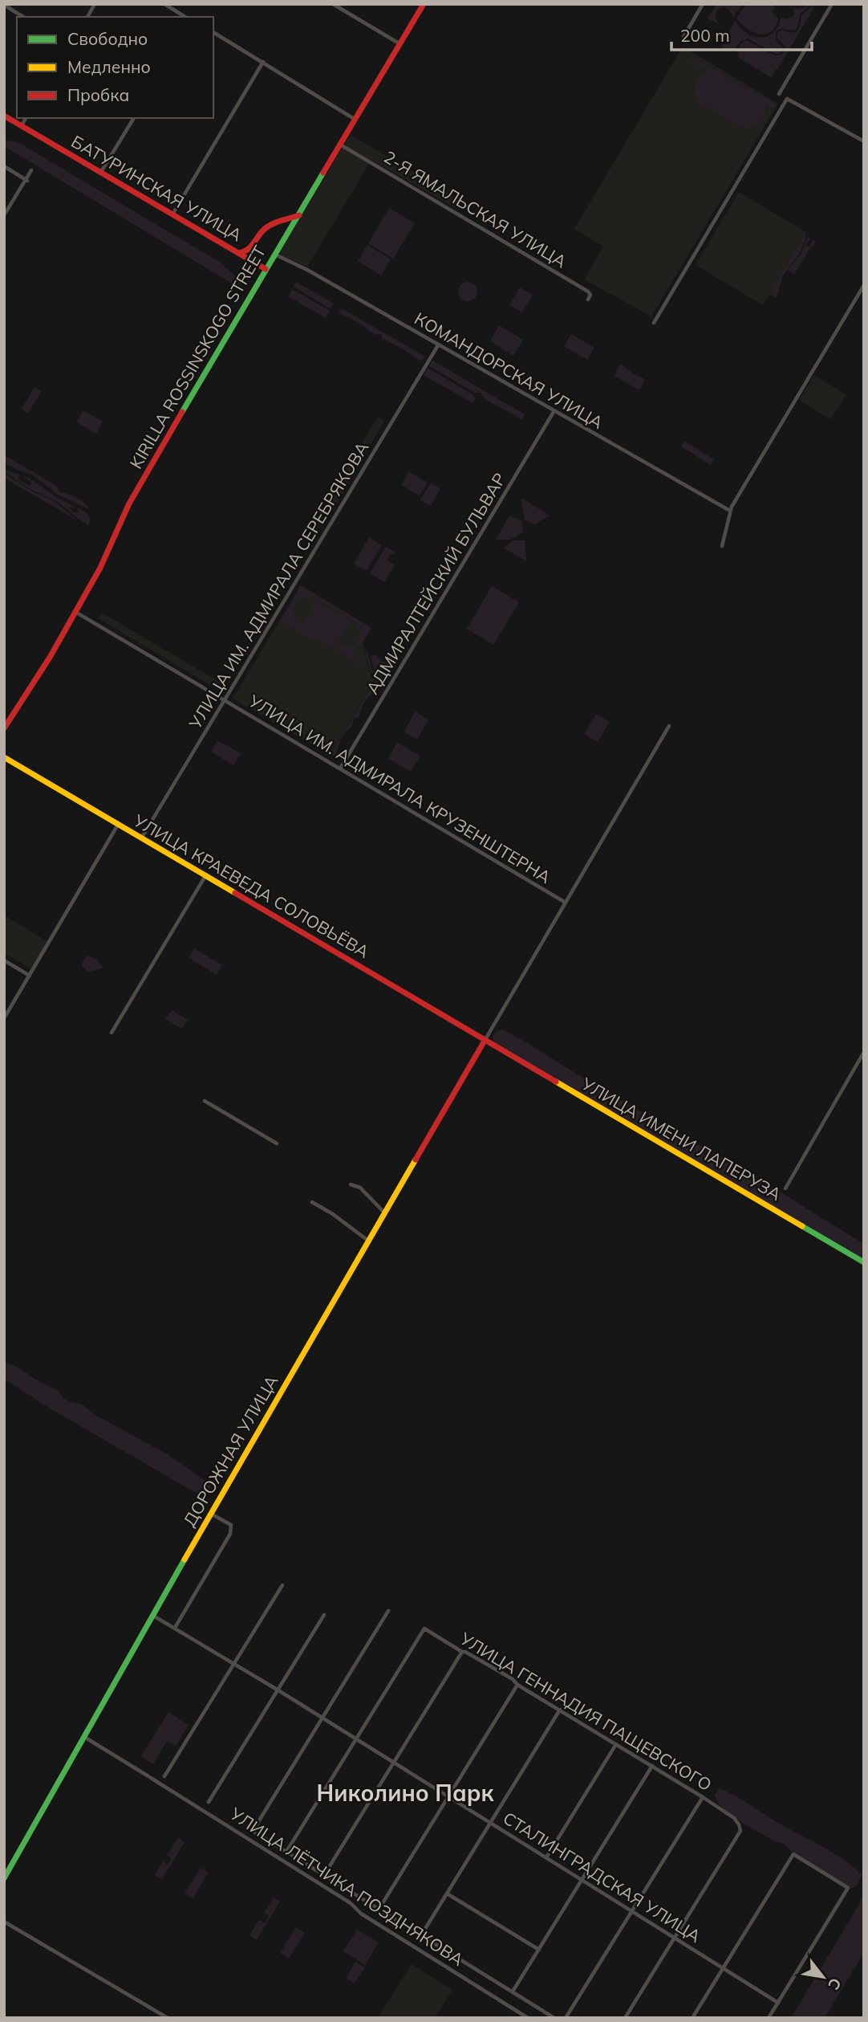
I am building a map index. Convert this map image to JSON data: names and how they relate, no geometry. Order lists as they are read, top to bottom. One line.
{"streets":{"main road":["БАТУРИНСКАЯ УЛИЦА","KIRILLA ROSSINSKOGO STREET","УЛИЦА КРАЕВЕДА СОЛОВЬЁВА","УЛИЦА ИМЕНИ ЛАПЕРУЗА","ДОРОЖНАЯ УЛИЦА"],"street":["2-Я ЯМАЛЬСКАЯ УЛИЦА","КОМАНДОРСКАЯ УЛИЦА","АДМИРАЛТЕЙСКИЙ БУЛЬВАР","УЛИЦА ИМ. АДМИРАЛА СЕРЕБРЯКОВА","УЛИЦА ИМ. АДМИРАЛА КРУЗЕНШТЕРНА","УЛИЦА ГЕННАДИЯ ПАЩЕВСКОГО","СТАЛИНГРАДСКАЯ УЛИЦА","УЛИЦА ЛЁТЧИКА ПОЗДНЯКОВА"]},"crossings":[["БАТУРИНСКАЯ УЛИЦА","KIRILLA ROSSINSKOGO STREET"],["2-Я ЯМАЛЬСКАЯ УЛИЦА","KIRILLA ROSSINSKOGO STREET"],["KIRILLA ROSSINSKOGO STREET","КОМАНДОРСКАЯ УЛИЦА"],["KIRILLA ROSSINSKOGO STREET","УЛИЦА ИМ. АДМИРАЛА КРУЗЕНШТЕРНА"],["КОМАНДОРСКАЯ УЛИЦА","АДМИРАЛТЕЙСКИЙ БУЛЬВАР"],["КОМАНДОРСКАЯ УЛИЦА","УЛИЦА ИМ. АДМИРАЛА СЕРЕБРЯКОВА"],["АДМИРАЛТЕЙСКИЙ БУЛЬВАР","УЛИЦА ИМ. АДМИРАЛА КРУЗЕНШТЕРНА"],["УЛИЦА ИМ. АДМИРАЛА СЕРЕБРЯКОВА","УЛИЦА ИМ. АДМИРАЛА КРУЗЕНШТЕРНА"],["УЛИЦА ИМ. АДМИРАЛА СЕРЕБРЯКОВА","УЛИЦА КРАЕВЕДА СОЛОВЬЁВА"],["УЛИЦА КРАЕВЕДА СОЛОВЬЁВА","УЛИЦА ИМЕНИ ЛАПЕРУЗА"],["УЛИЦА КРАЕВЕДА СОЛОВЬЁВА","ДОРОЖНАЯ УЛИЦА"],["УЛИЦА ИМЕНИ ЛАПЕРУЗА","ДОРОЖНАЯ УЛИЦА"],["ДОРОЖНАЯ УЛИЦА","СТАЛИНГРАДСКАЯ УЛИЦА"],["ДОРОЖНАЯ УЛИЦА","УЛИЦА ЛЁТЧИКА ПОЗДНЯКОВА"],["УЛИЦА ГЕННАДИЯ ПАЩЕВСКОГО","СТАЛИНГРАДСКАЯ УЛИЦА"],["СТАЛИНГРАДСКАЯ УЛИЦА","УЛИЦА ЛЁТЧИКА ПОЗДНЯКОВА"]],"districts":["Николино Парк"],"legend":["Свободно","Медленно","Пробка"],"scale_bar":"200 m","north":"bottom right"}
